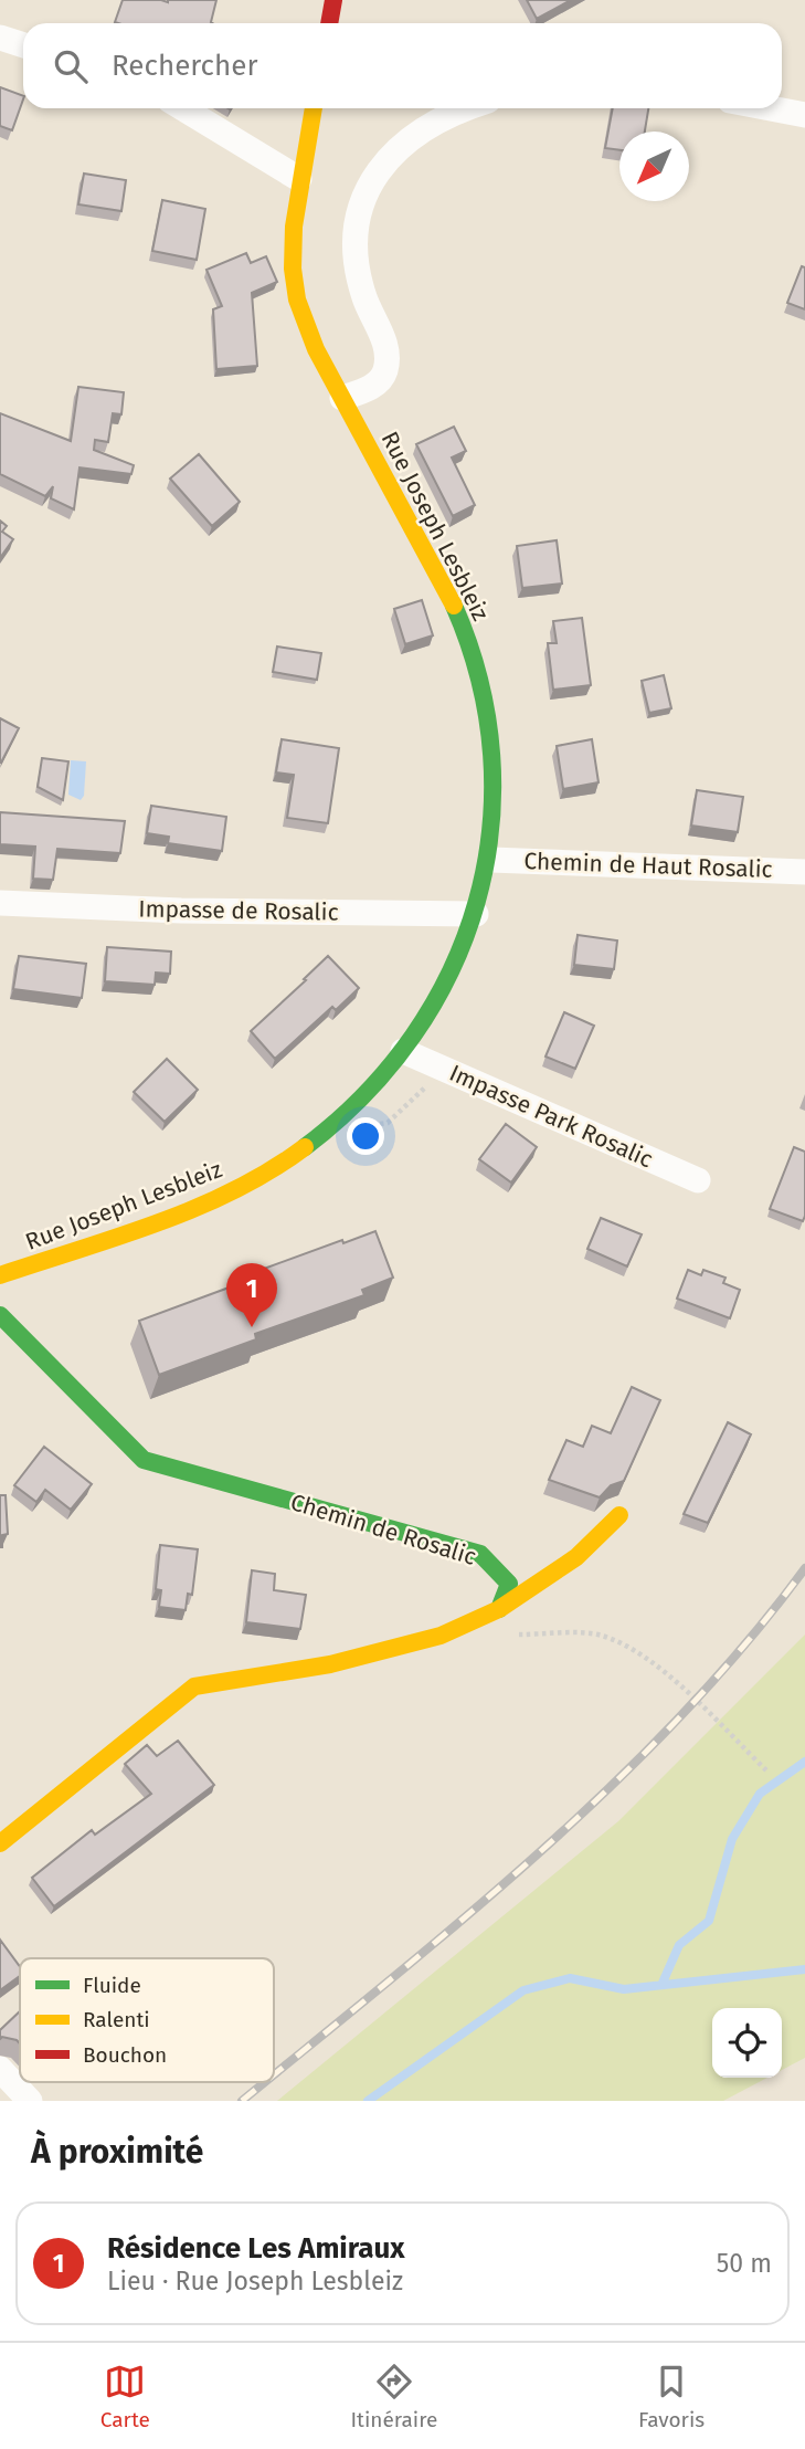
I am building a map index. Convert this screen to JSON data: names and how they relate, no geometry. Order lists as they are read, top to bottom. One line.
{"streets":{"main road":["Rue Joseph Lesbleiz","Chemin de Rosalic"],"street":["Chemin de Haut Rosalic","Impasse de Rosalic","Impasse Park Rosalic"]},"crossings":[["Rue Joseph Lesbleiz","Chemin de Haut Rosalic"],["Rue Joseph Lesbleiz","Impasse de Rosalic"],["Rue Joseph Lesbleiz","Impasse Park Rosalic"]],"legend":["Fluide","Ralenti","Bouchon"],"north":"bottom left","page":{"search":"Rechercher","pins":"1","heading":"À proximité","list":[{"mark":"1","name":"Résidence Les Amiraux","note":"Lieu · Rue Joseph Lesbleiz","value":"50 m"}],"nav":["Carte","Itinéraire","Favoris"]}}
